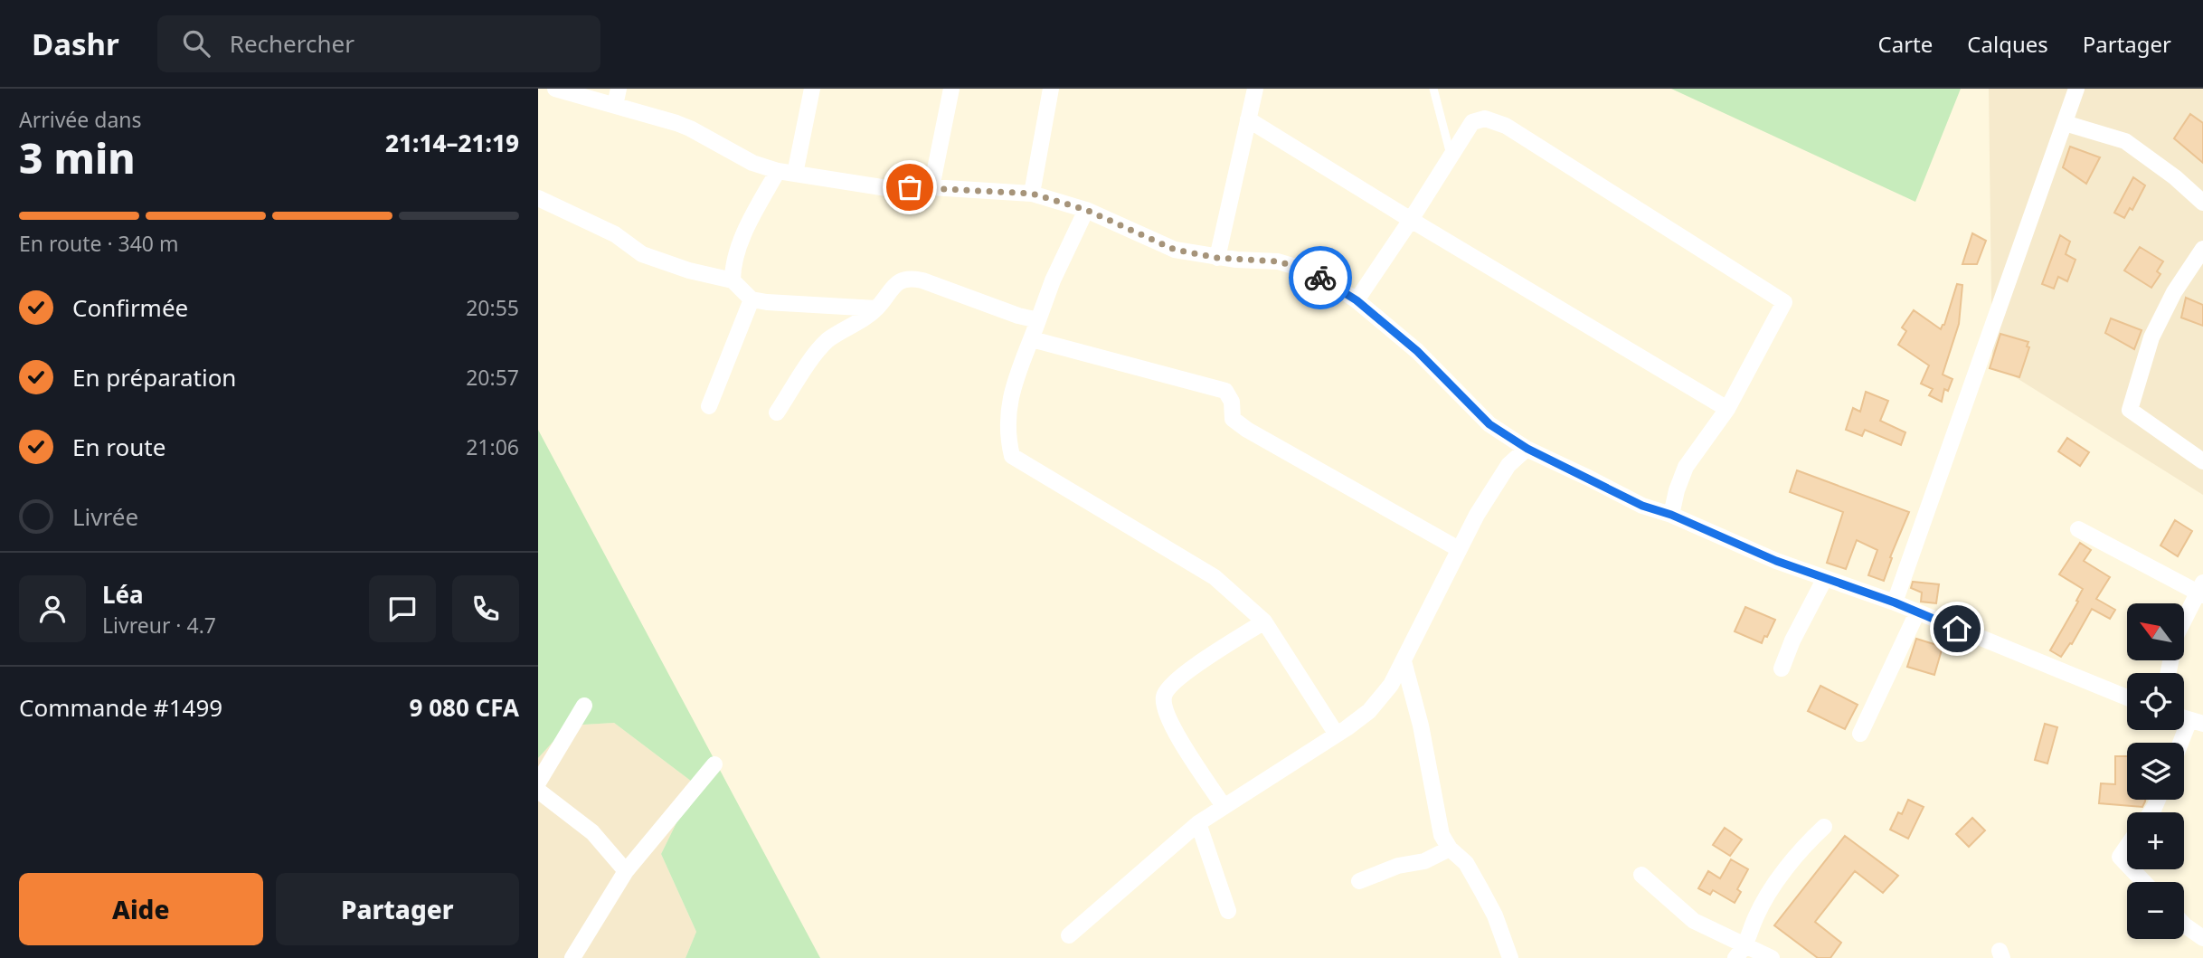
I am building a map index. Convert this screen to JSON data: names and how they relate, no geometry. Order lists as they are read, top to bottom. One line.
{"north":"top left","page":{"header":"Dashr","search":"Rechercher","nav":["Carte","Calques","Partager"],"heading":["3 min","Arrivée dans","21:14–21:19"],"panel":["Léa","Livreur · 4.7","Commande #1499","9 080 CFA"],"bar":"En route · 340 m","list":[["Confirmée","20:55"],["En préparation","20:57"],["En route","21:06"],"Livrée"],"map_buttons":["+","−"],"buttons":["Aide","Partager"]}}
